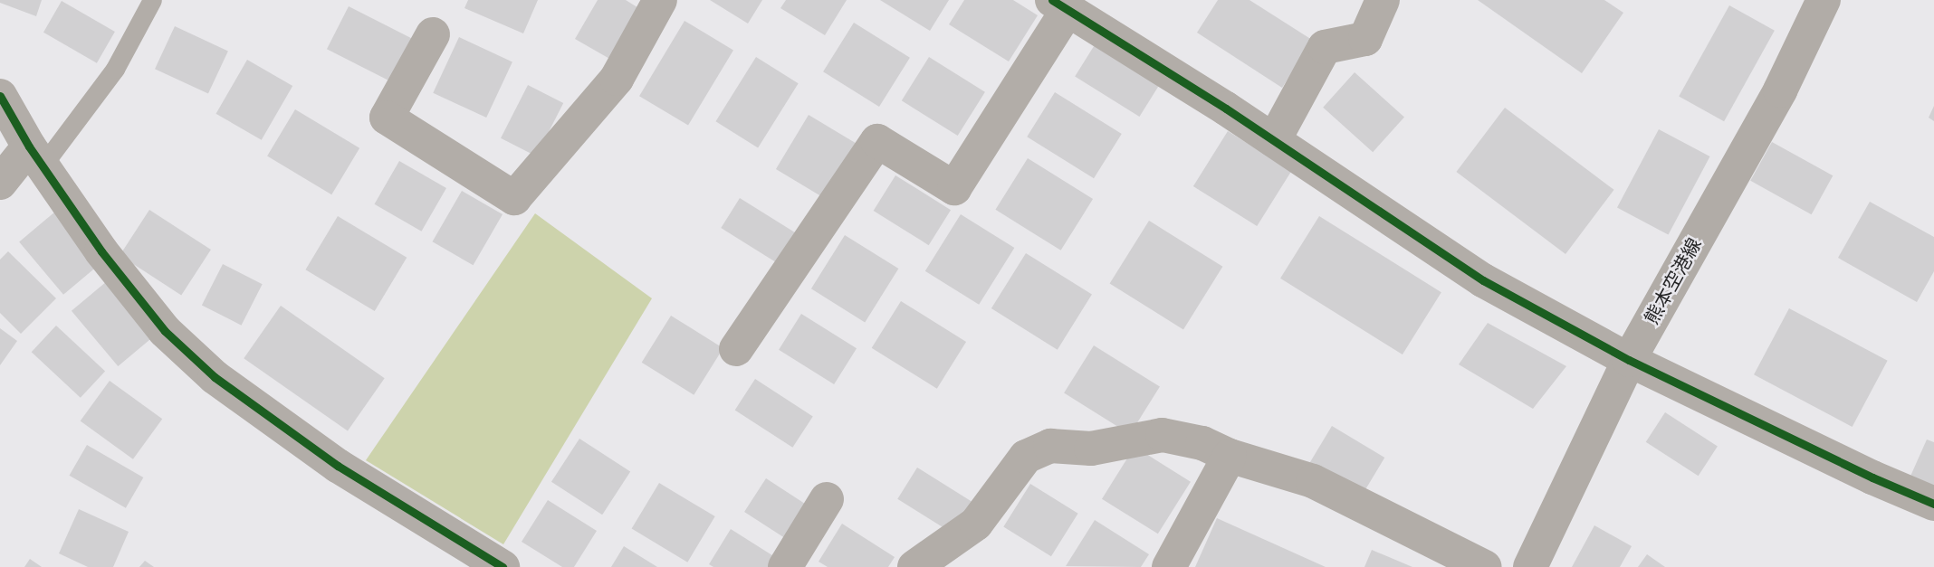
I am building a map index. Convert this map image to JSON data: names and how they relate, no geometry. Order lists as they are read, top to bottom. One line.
{"streets":{"main road":["熊本空港線"]}}
